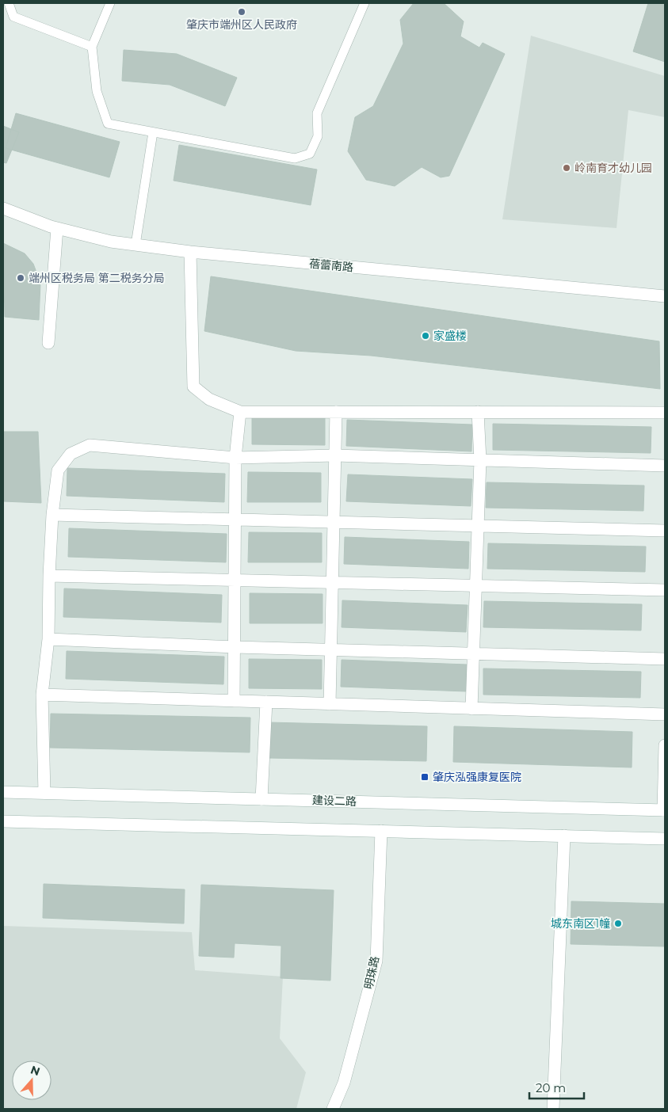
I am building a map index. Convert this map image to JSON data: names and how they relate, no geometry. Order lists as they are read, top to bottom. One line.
{"streets":{"street":["蓓蕾南路","建设二路","明珠路"]},"places":{"other":["肇庆市端州区人民政府","岭南育才幼儿园","端州区税务局 第二税务分局","家盛楼","城东南区1幢"],"transit":["肇庆泓强康复医院"]},"scale_bar":"20 m","north":"top"}
